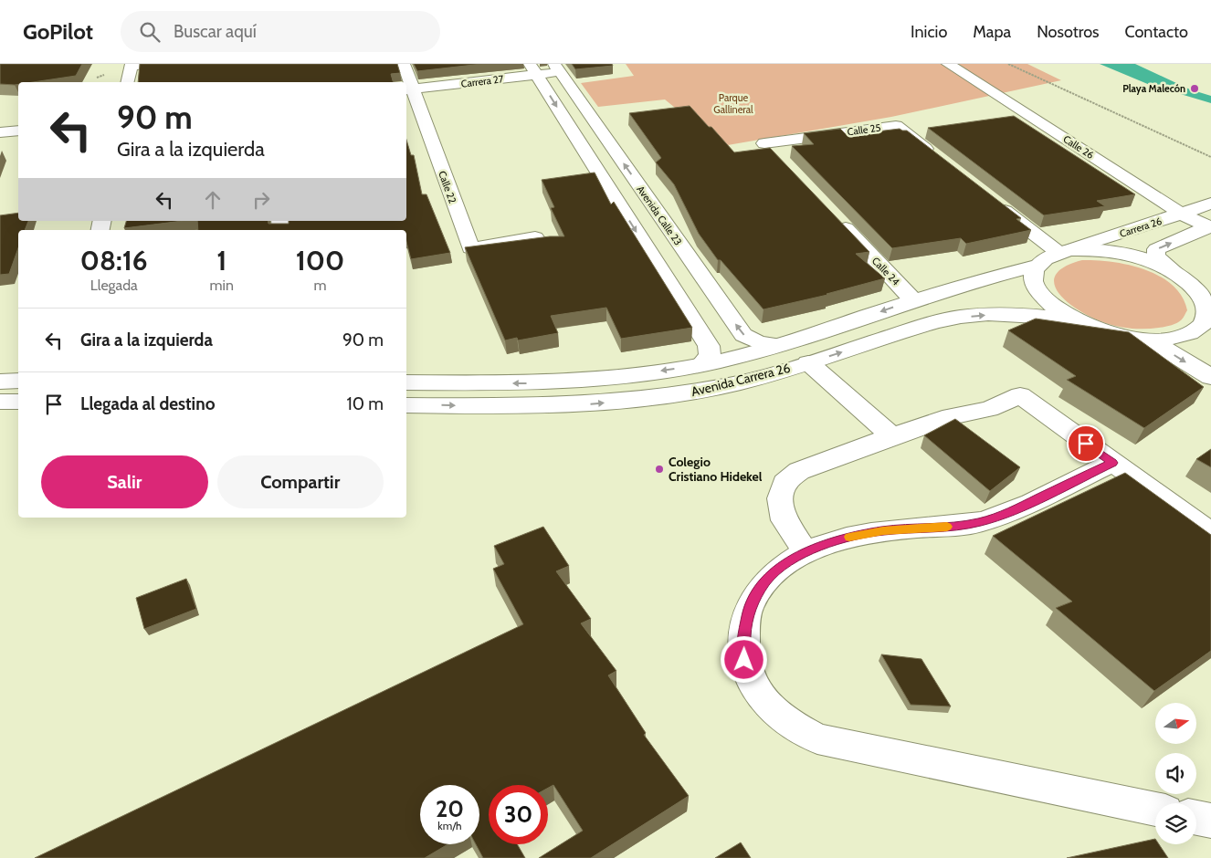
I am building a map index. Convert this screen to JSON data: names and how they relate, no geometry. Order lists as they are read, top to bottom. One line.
{"streets":{"street":["Carrera 27","Calle 25","Calle 26","Calle 22","Avenida Calle 23","Carrera 26","Calle 24","Avenida Carrera 26"]},"crossings":[["Carrera 27","Calle 22"],["Carrera 27","Avenida Calle 23"],["Calle 26","Carrera 26"],["Avenida Calle 23","Avenida Carrera 26"],["Carrera 26","Avenida Carrera 26"],["Calle 24","Avenida Carrera 26"]],"parks":["Parque Gallineral"],"places":["Playa Malecón","Colegio Cristiano Hidekel"],"north":"right","page":{"header":"GoPilot","search":"Buscar aquí","nav":["Inicio","Mapa","Nosotros","Contacto"],"turn":["90 m","Gira a la izquierda"],"eta":["08:16","Llegada","1","min","100","m"],"list":[{"name":"Gira a la izquierda","value":"90 m"},{"name":"Llegada al destino","value":"10 m"}],"buttons":["Salir","Compartir"],"speed":"20 km/h","limit":"30"}}
